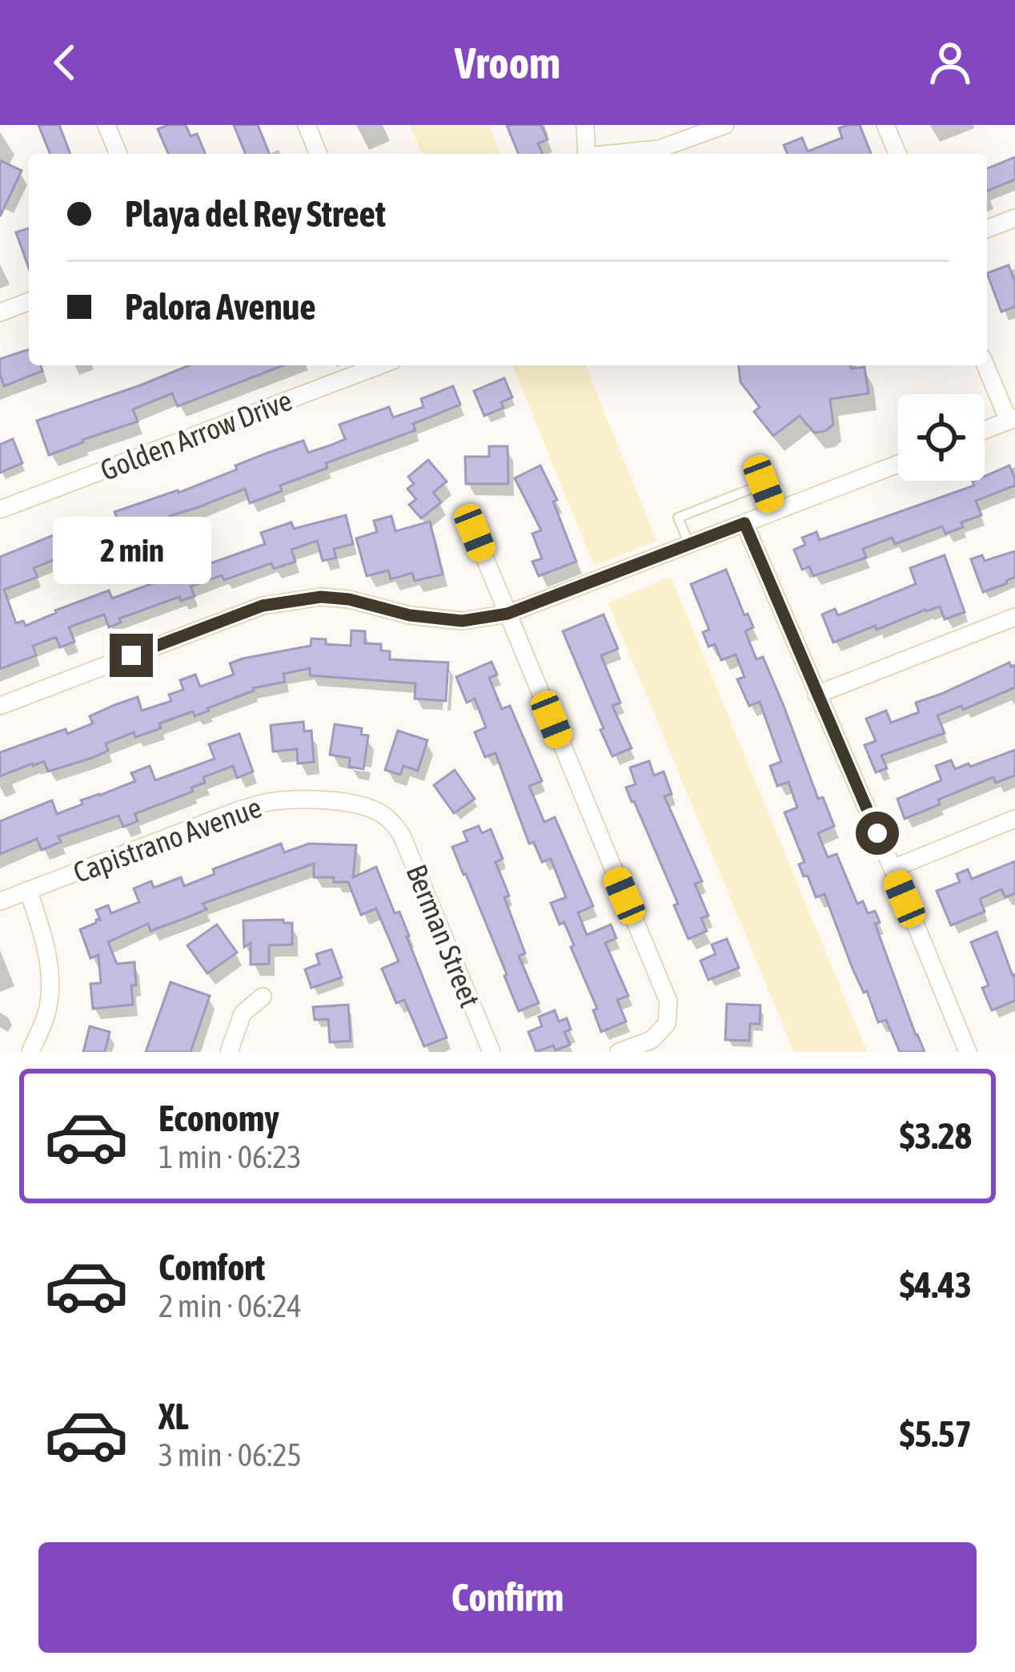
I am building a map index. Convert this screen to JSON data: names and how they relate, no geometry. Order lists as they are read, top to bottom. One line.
{"streets":{"street":["Golden Arrow Drive","Capistrano Avenue","Berman Street"]},"crossings":[["Capistrano Avenue","Berman Street"]],"page":{"header":"Vroom","banner":["Playa del Rey Street","Palora Avenue"],"bubble":"2 min","list":[{"name":"Economy","note":"1 min · 06:23","value":"$3.28"},{"name":"Comfort","note":"2 min · 06:24","value":"$4.43"},{"name":"XL","note":"3 min · 06:25","value":"$5.57"}],"buttons":"Confirm"}}
